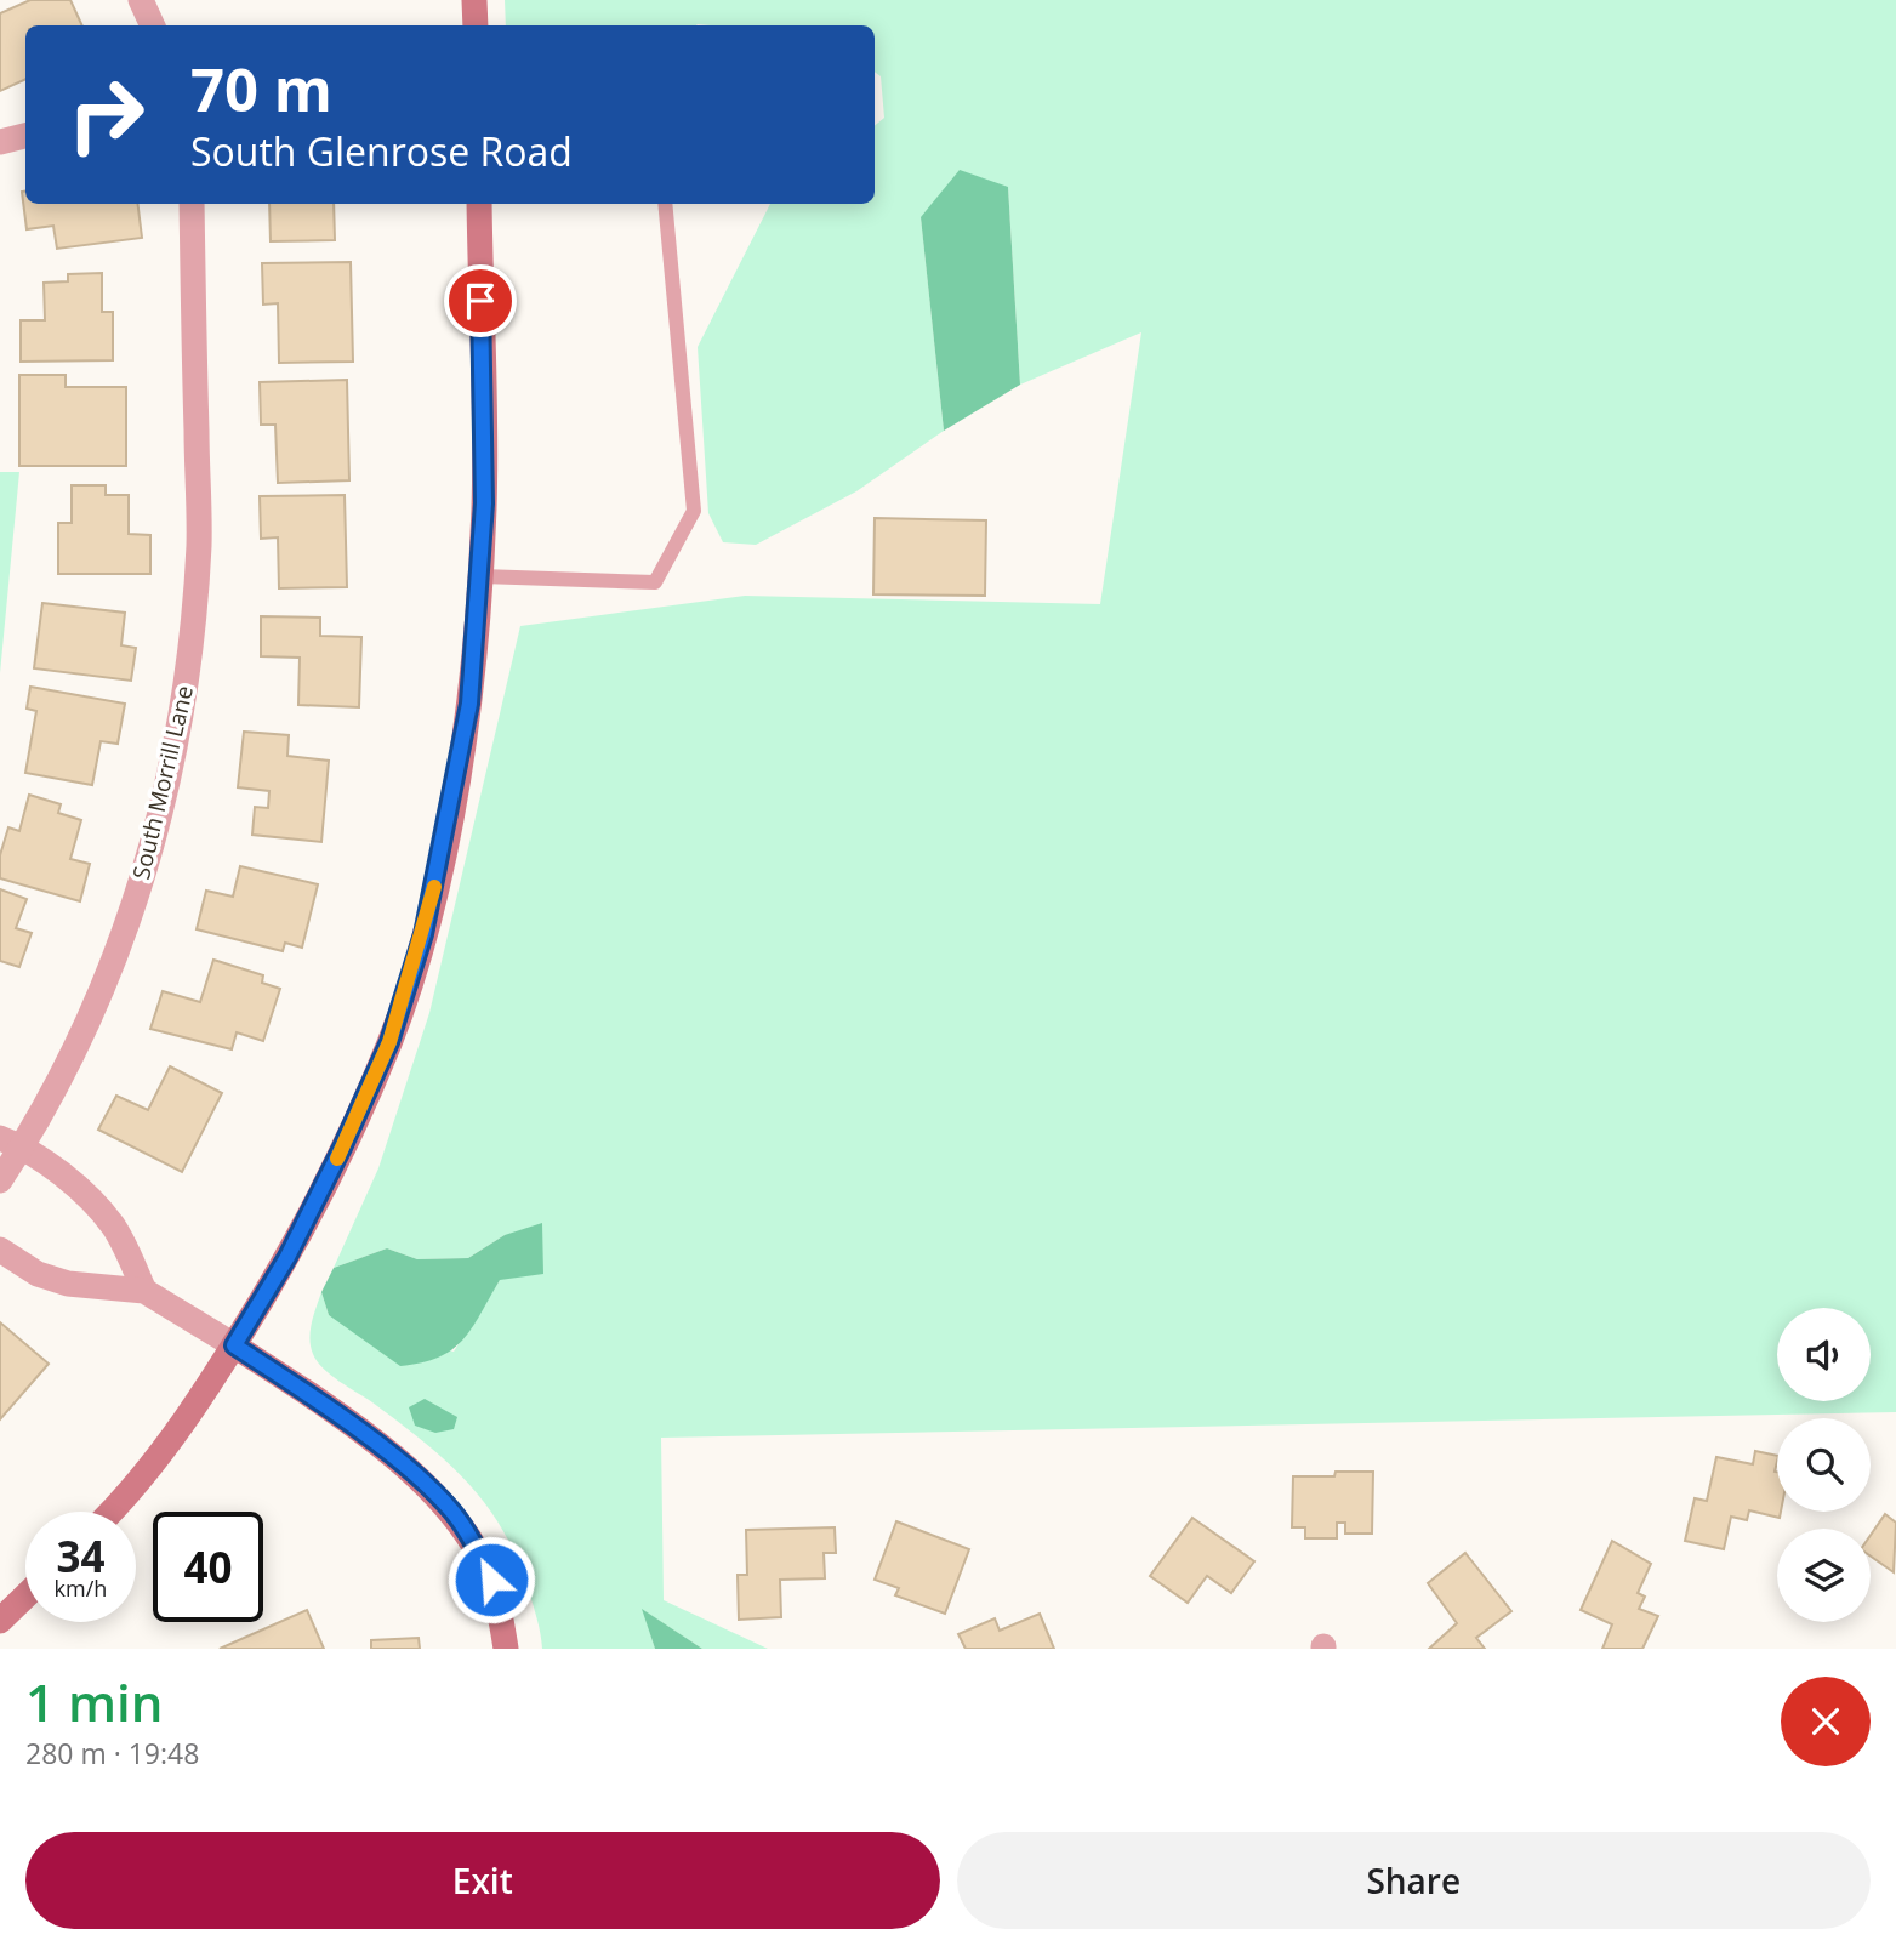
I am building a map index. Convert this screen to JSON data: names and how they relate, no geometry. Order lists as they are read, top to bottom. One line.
{"streets":{"street":["South Morrill Lane"]},"page":{"turn":["70 m","South Glenrose Road"],"speed":"34 km/h","limit":"40","heading":["1 min","280 m · 19:48"],"buttons":["Exit","Share"]}}
